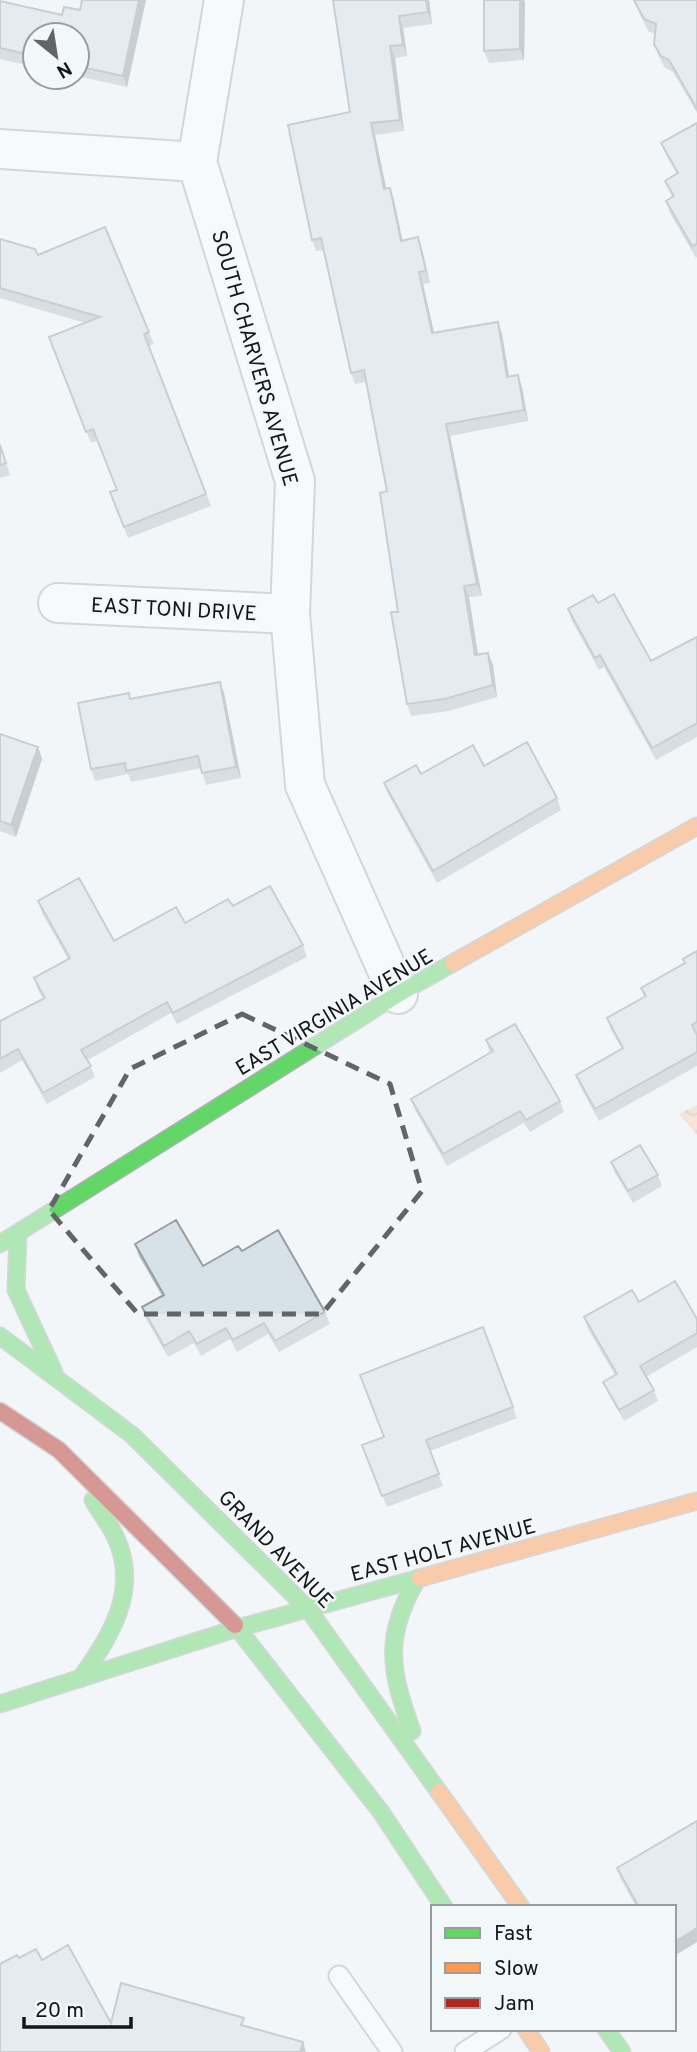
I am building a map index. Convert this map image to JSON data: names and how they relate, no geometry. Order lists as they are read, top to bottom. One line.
{"streets":{"main road":["EAST VIRGINIA AVENUE","GRAND AVENUE","EAST HOLT AVENUE"],"street":["SOUTH CHARVERS AVENUE","EAST TONI DRIVE"]},"crossings":[["SOUTH CHARVERS AVENUE","EAST TONI DRIVE"],["SOUTH CHARVERS AVENUE","EAST VIRGINIA AVENUE"],["GRAND AVENUE","EAST HOLT AVENUE"]],"legend":["Fast","Slow","Jam"],"scale_bar":"20 m","north":"bottom right"}
